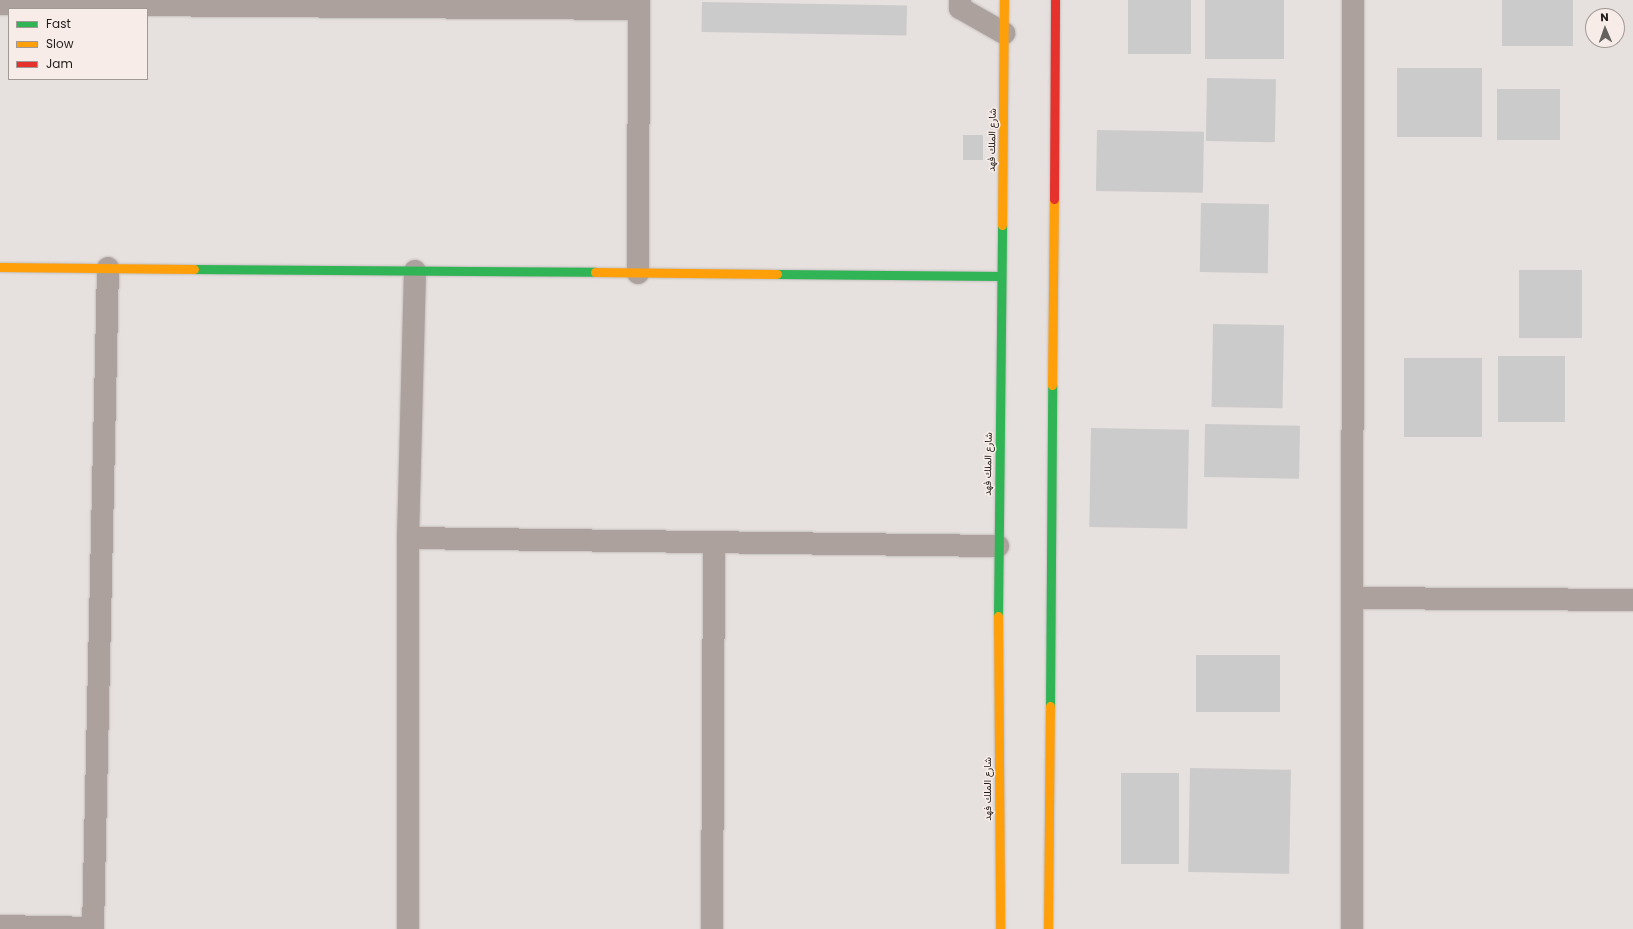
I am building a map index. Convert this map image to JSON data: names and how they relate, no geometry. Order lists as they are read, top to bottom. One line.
{"streets":{"street":["شارع الملك فهد"]},"legend":["Fast","Slow","Jam"],"north":"top"}
